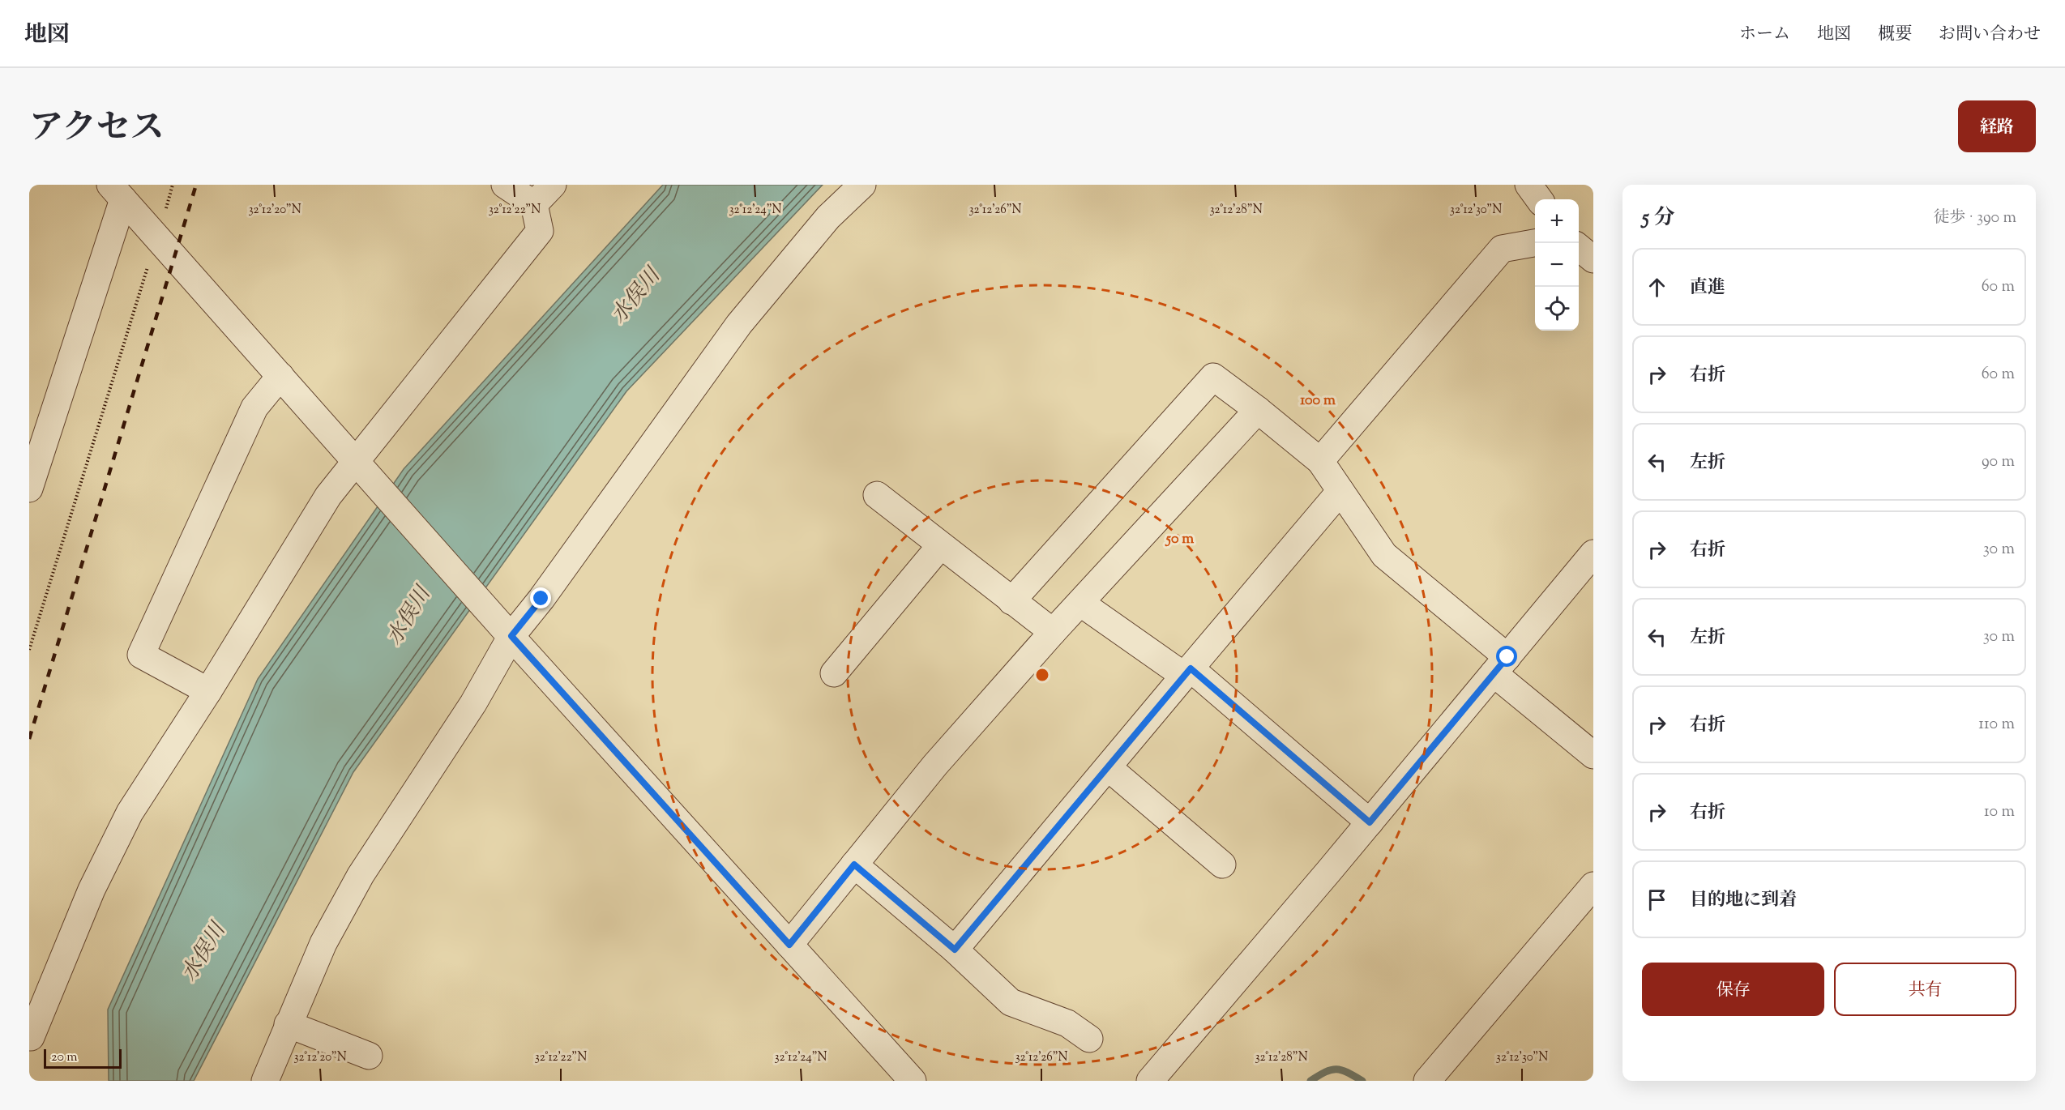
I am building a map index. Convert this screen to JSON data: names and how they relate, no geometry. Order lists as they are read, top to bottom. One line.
{"water":["水俣川"],"scale_bar":"20 m","page":{"header":"地図","nav":["ホーム","地図","概要","お問い合わせ"],"title":"アクセス","buttons":["経路",["保存","共有"]],"heading":["5 分","徒歩 · 390 m"],"map_buttons":["+","−"],"list":[["直進","60 m"],["右折","60 m"],["左折","90 m"],["右折","30 m"],["左折","30 m"],["右折","110 m"],["右折","10 m"],"目的地に到着"],"scale":"20 m"},"coordinates":["32°12'20\"N","32°12'22\"N","32°12'24\"N","32°12'26\"N","32°12'28\"N","32°12'30\"N"],"rings":["100 m","50 m"]}
